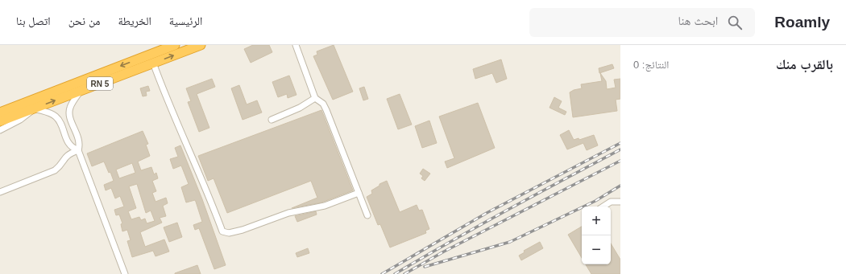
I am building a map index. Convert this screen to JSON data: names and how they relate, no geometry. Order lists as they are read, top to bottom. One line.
{"streets":{"highway":["RN 5"]},"page":{"header":"Roamly","search":"ابحث هنا","nav":["الرئيسية","الخريطة","من نحن","اتصل بنا"],"heading":["بالقرب منك","النتائج: 0"],"map_buttons":["+","−"]}}
